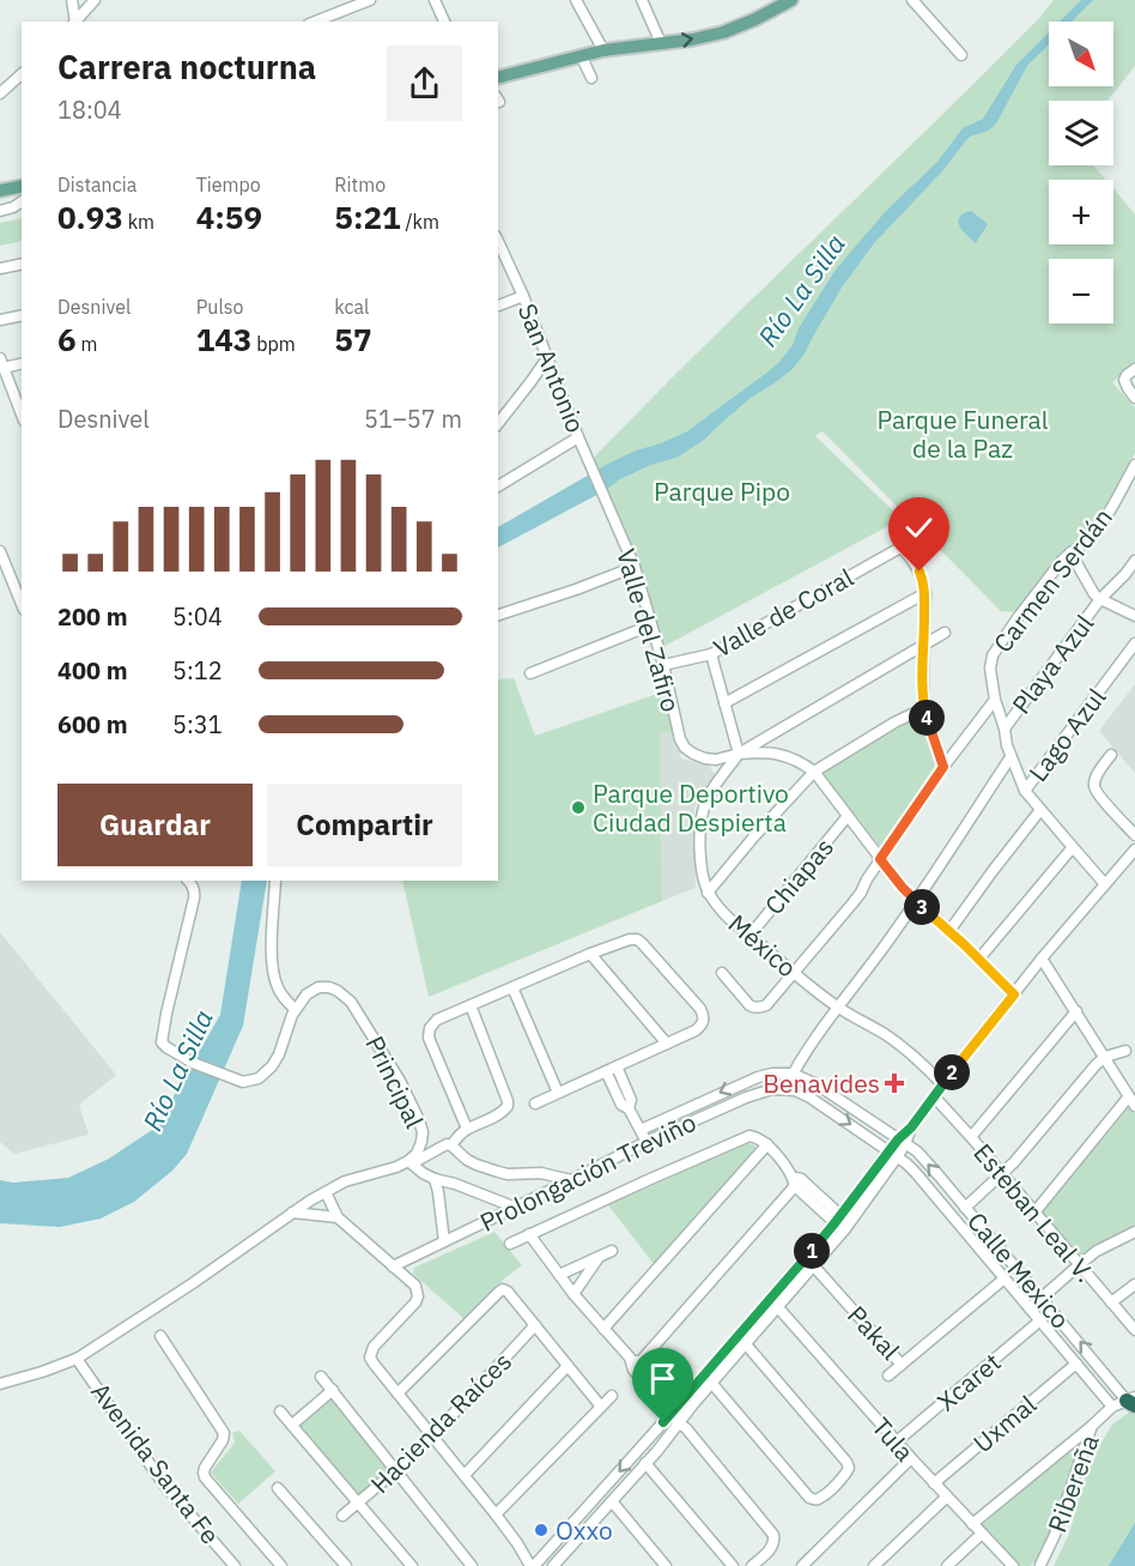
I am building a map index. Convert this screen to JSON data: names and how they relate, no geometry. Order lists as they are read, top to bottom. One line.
{"streets":{"street":["San Antonio","Carmen Serdán","Valle de Coral","Valle del Zafiro","Playa Azul","Lago Azul","Chiapas","México","Principal","Prolongación Treviño","Esteban Leal V.","Calle Mexico","Pakal","Xcaret","Hacienda Raíces","Uxmal","Tula","Avenida Santa Fe","Ribereña"]},"crossings":[["San Antonio","Valle del Zafiro"],["Carmen Serdán","Playa Azul"],["Carmen Serdán","Lago Azul"],["Valle de Coral","Valle del Zafiro"],["Chiapas","México"],["Principal","Avenida Santa Fe"],["Calle Mexico","Pakal"],["Calle Mexico","Xcaret"],["Calle Mexico","Uxmal"],["Calle Mexico","Ribereña"],["Xcaret","Tula"],["Uxmal","Tula"]],"water":["Río La Silla"],"parks":["Parque Funeral de la Paz","Parque Pipo"],"places":{"other":["Parque Deportivo Ciudad Despierta","Oxxo"],"health":["Benavides"]},"north":"bottom right","page":{"map_buttons":["+","−"],"heading":["Carrera nocturna","18:04"],"stats":[["Distancia","0.93 km"],["Tiempo","4:59"],["Ritmo","5:21 /km"],["Desnivel","6 m"],["Pulso","143 bpm"],["kcal","57"]],"chart":["Desnivel","51–57 m"],"list":[{"name":"200 m","note":"5:04"},{"name":"400 m","note":"5:12"},{"name":"600 m","note":"5:31"}],"pins":["4","3","2","1"],"buttons":["Guardar","Compartir"]}}
